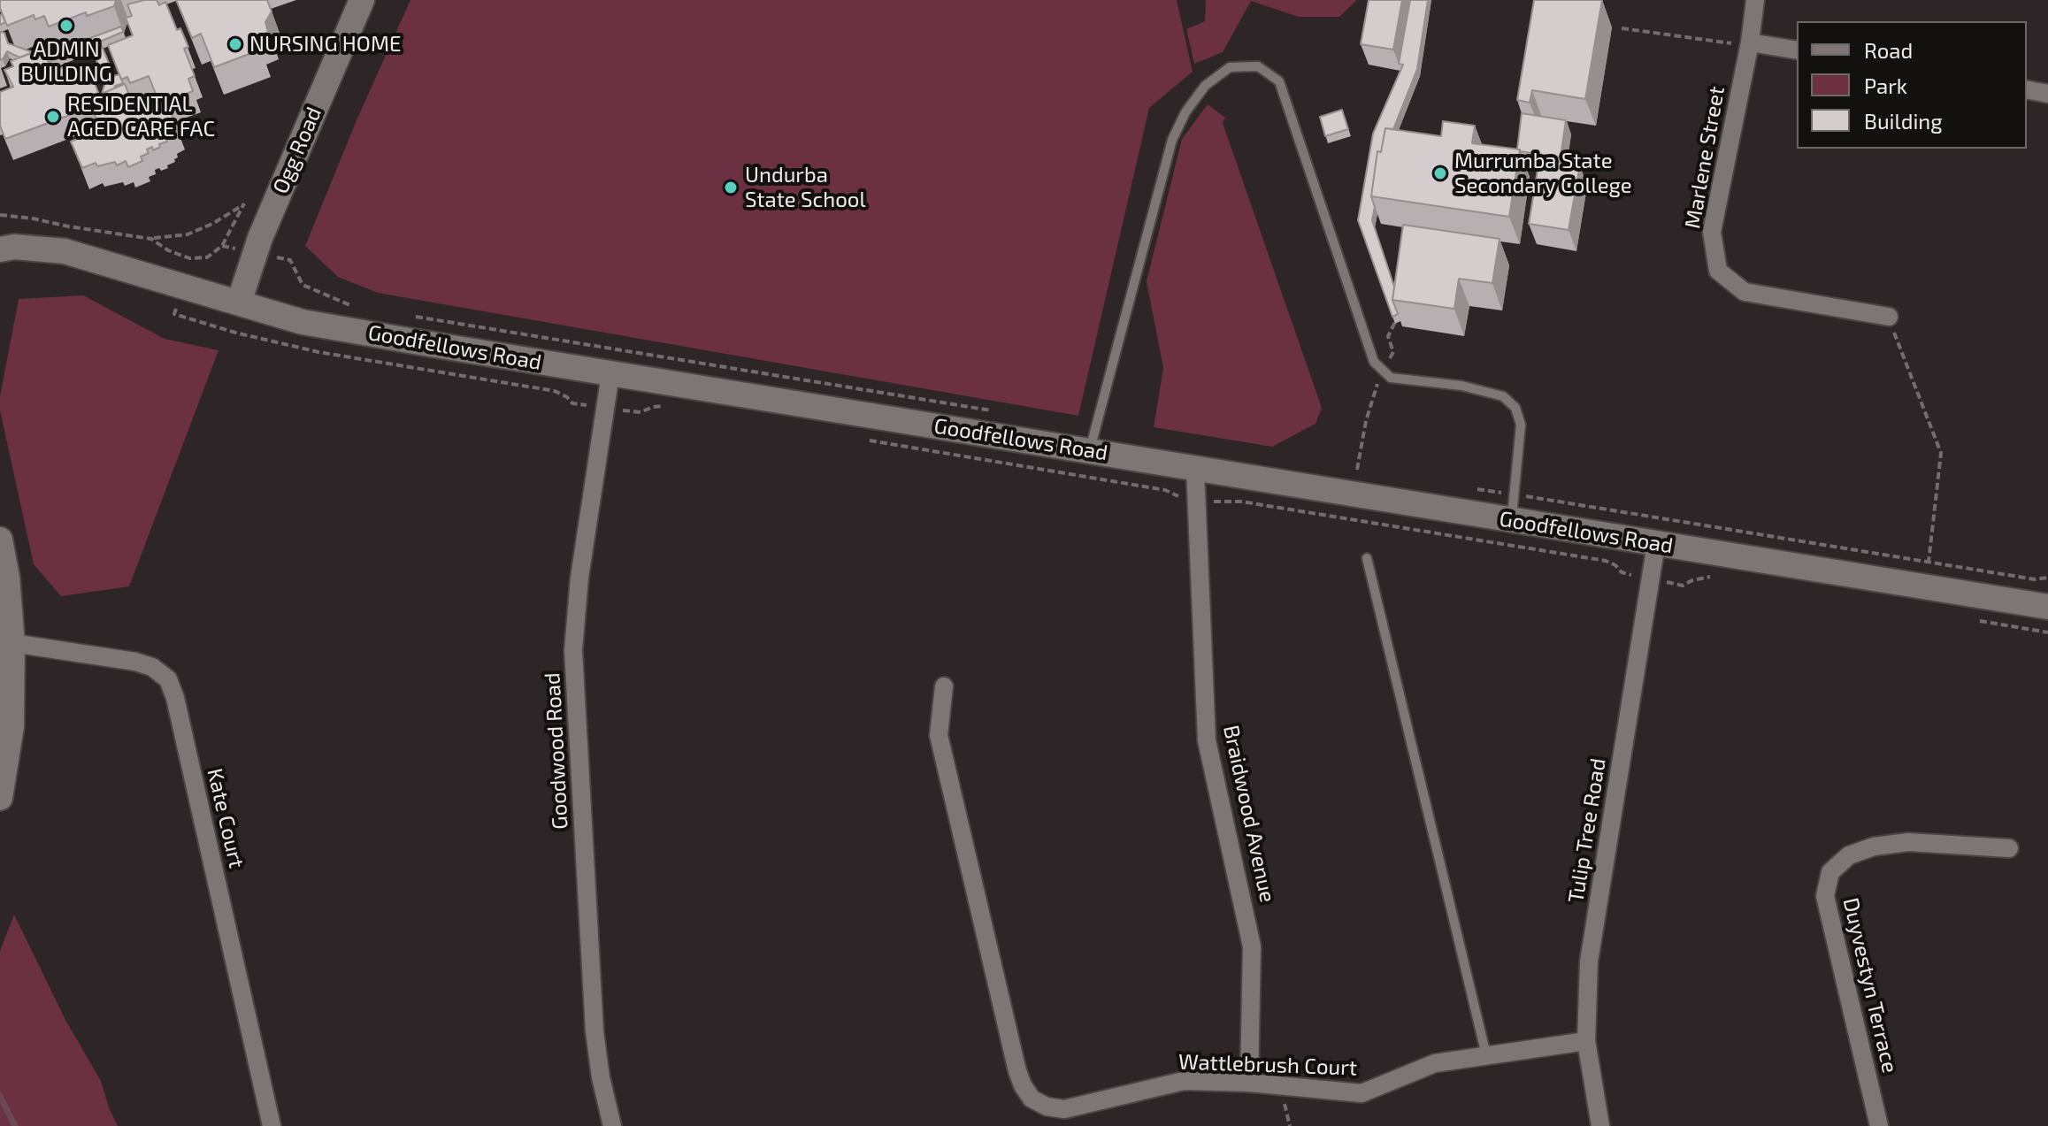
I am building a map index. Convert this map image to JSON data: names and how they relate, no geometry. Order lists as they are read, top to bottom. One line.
{"streets":{"street":["Ogg Road","Marlene Street","Goodfellows Road","Goodwood Road","Braidwood Avenue","Kate Court","Tulip Tree Road","Duyvestyn Terrace","Wattlebrush Court"]},"crossings":[["Ogg Road","Goodfellows Road"],["Goodfellows Road","Goodwood Road"],["Goodfellows Road","Braidwood Avenue"],["Goodfellows Road","Tulip Tree Road"],["Braidwood Avenue","Wattlebrush Court"],["Tulip Tree Road","Wattlebrush Court"]],"places":["ADMIN BUILDING","NURSING HOME","RESIDENTIAL AGED CARE FAC","Murrumba State Secondary College","Undurba State School"],"legend":["Road","Park","Building"]}
